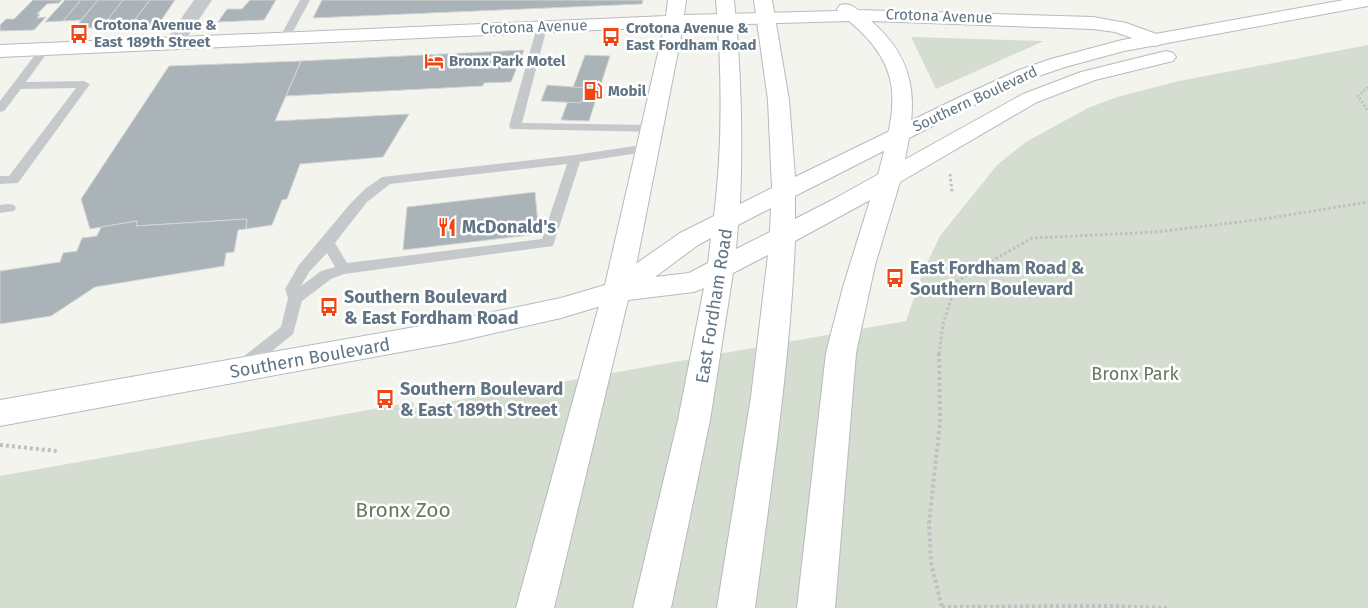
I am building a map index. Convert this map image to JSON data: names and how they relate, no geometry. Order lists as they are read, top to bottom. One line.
{"streets":{"main road":["Crotona Avenue","Southern Boulevard","East Fordham Road"]},"crossings":[["Crotona Avenue","Southern Boulevard"]],"parks":["Bronx Park","Bronx Zoo"],"places":{"bus stop":["Crotona Avenue & East 189th Street","Crotona Avenue & East Fordham Road","East Fordham Road & Southern Boulevard","Southern Boulevard & East Fordham Road","Southern Boulevard & East 189th Street"],"hotel":["Bronx Park Motel"],"fuel station":["Mobil"],"restaurant":["McDonald's"]}}
